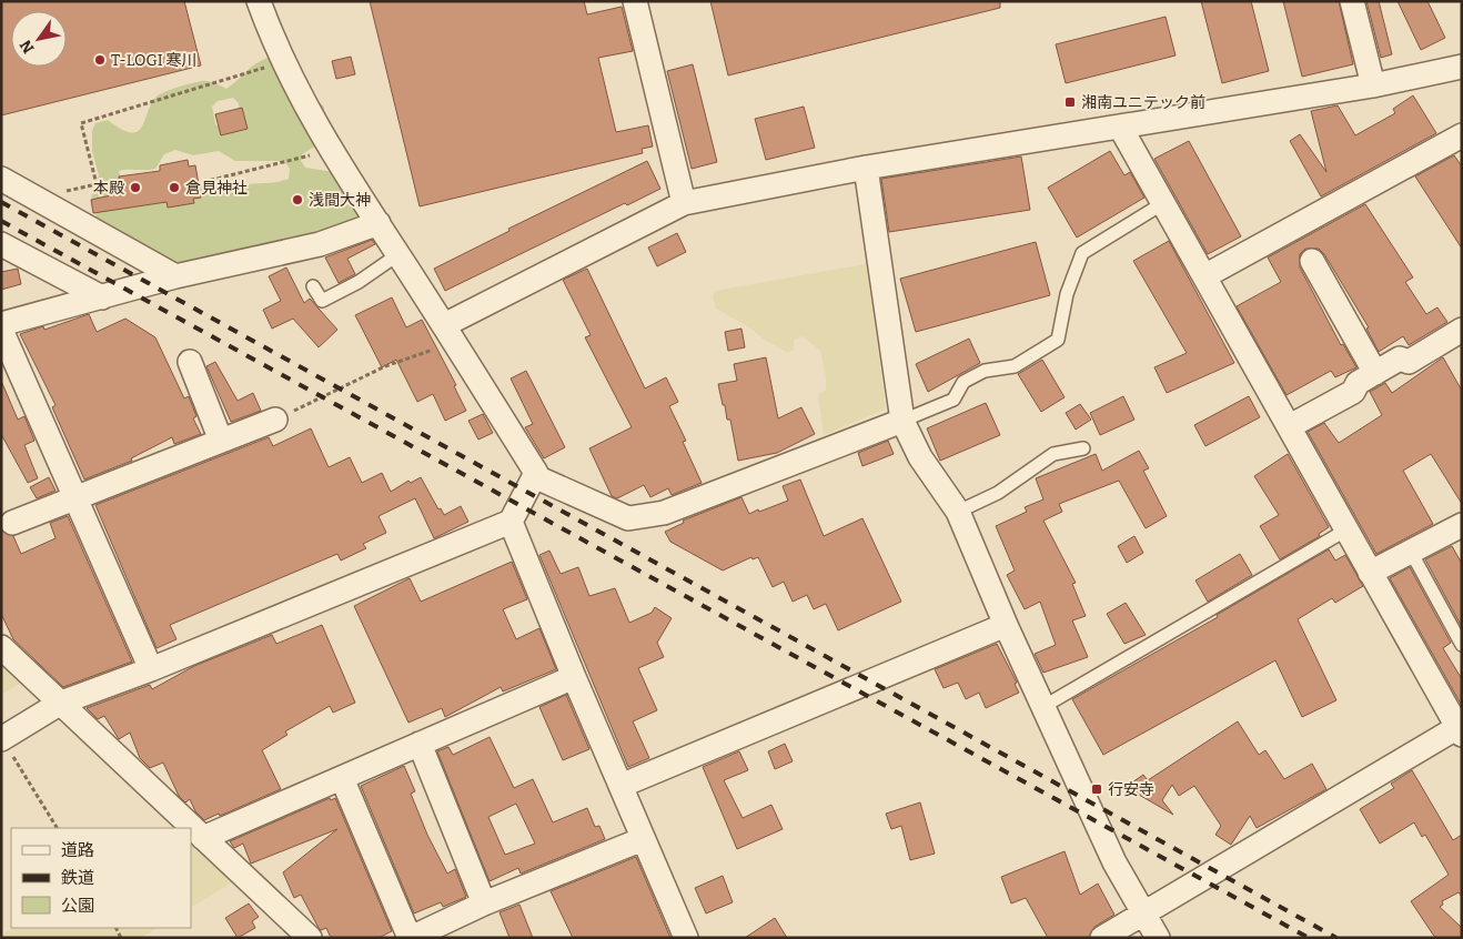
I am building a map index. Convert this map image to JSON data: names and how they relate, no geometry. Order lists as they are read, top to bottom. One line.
{"places":{"other":["T-LOGI 寒川","本殿","倉見神社","浅間大神"],"transit":["湘南ユニテック前","行安寺"]},"legend":["道路","鉄道","公園"],"north":"bottom left"}
